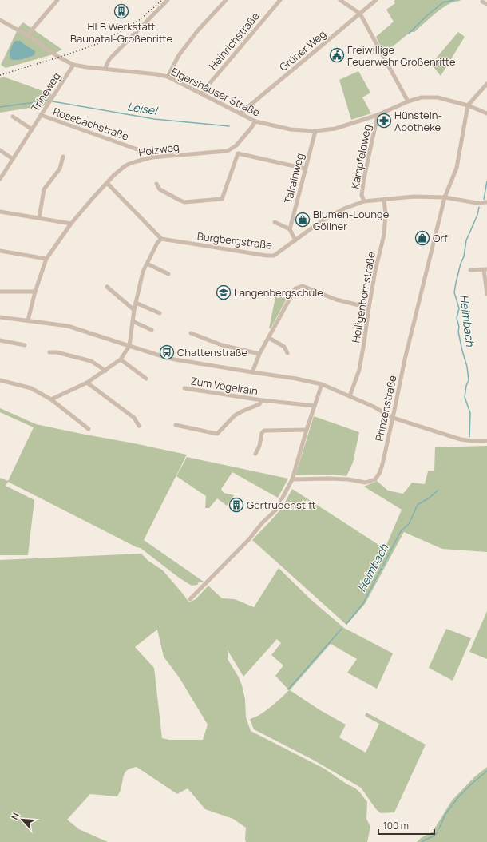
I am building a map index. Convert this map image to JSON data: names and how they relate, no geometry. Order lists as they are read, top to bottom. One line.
{"streets":{"street":["Heinrichstraße","Grüner Weg","Trineweg","Elgershäuser Straße","Rosebachstraße","Holzweg","Kampfeldweg","Talrainweg","Burgbergstraße","Heiligenbornstraße","Zum Vogelrain","Prinzenstraße"]},"crossings":[["Heinrichstraße","Elgershäuser Straße"],["Grüner Weg","Elgershäuser Straße"],["Trineweg","Elgershäuser Straße"],["Trineweg","Rosebachstraße"],["Elgershäuser Straße","Holzweg"],["Elgershäuser Straße","Kampfeldweg"],["Elgershäuser Straße","Talrainweg"],["Elgershäuser Straße","Prinzenstraße"],["Rosebachstraße","Holzweg"],["Kampfeldweg","Burgbergstraße"],["Burgbergstraße","Heiligenbornstraße"],["Burgbergstraße","Prinzenstraße"]],"water":["Leisel","Heimbach"],"places":{"building":["HLB Werkstatt Baunatal-Großenritte","Gertrudenstift"],"public building":["Freiwillige Feuerwehr Großenritte"],"pharmacy":["Hünstein- Apotheke"],"shop":["Blumen-Lounge Göllner","Orf"],"school or university":["Langenbergschule"],"bus stop":["Chattenstraße"]},"scale_bar":"100 m","north":"top left"}
